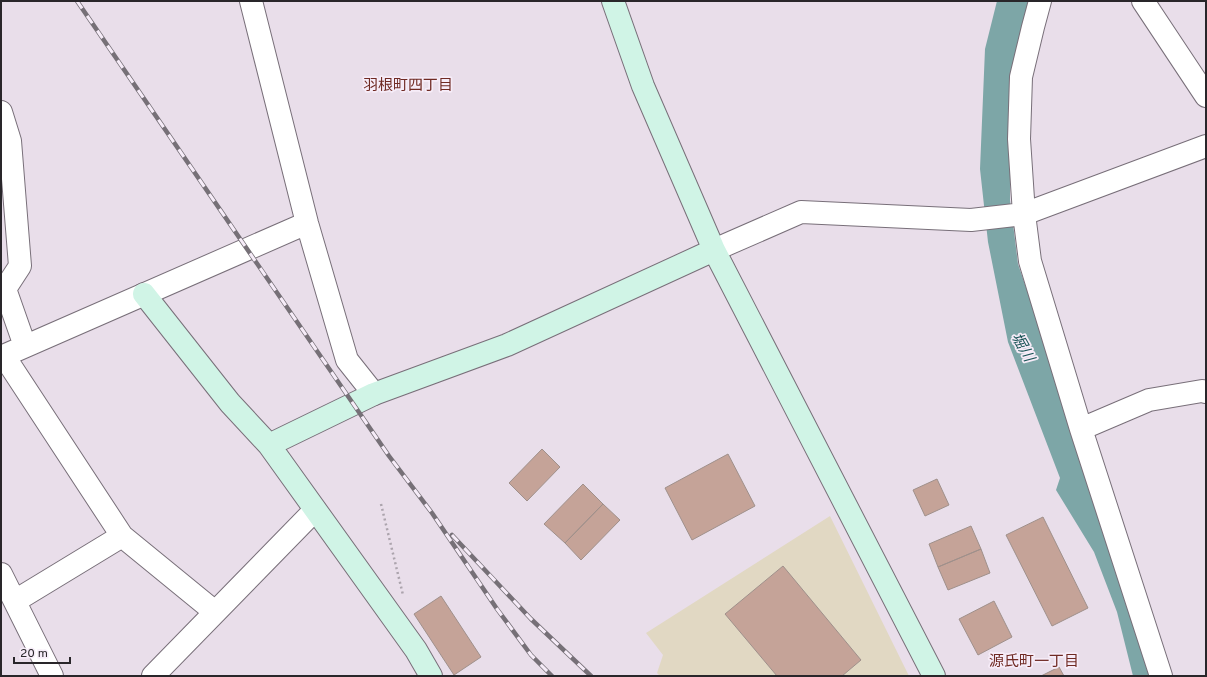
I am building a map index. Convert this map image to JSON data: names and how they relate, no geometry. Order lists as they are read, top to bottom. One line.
{"districts":["羽根町四丁目","源氏町一丁目"],"water":["堀川"],"scale_bar":"20 m"}
